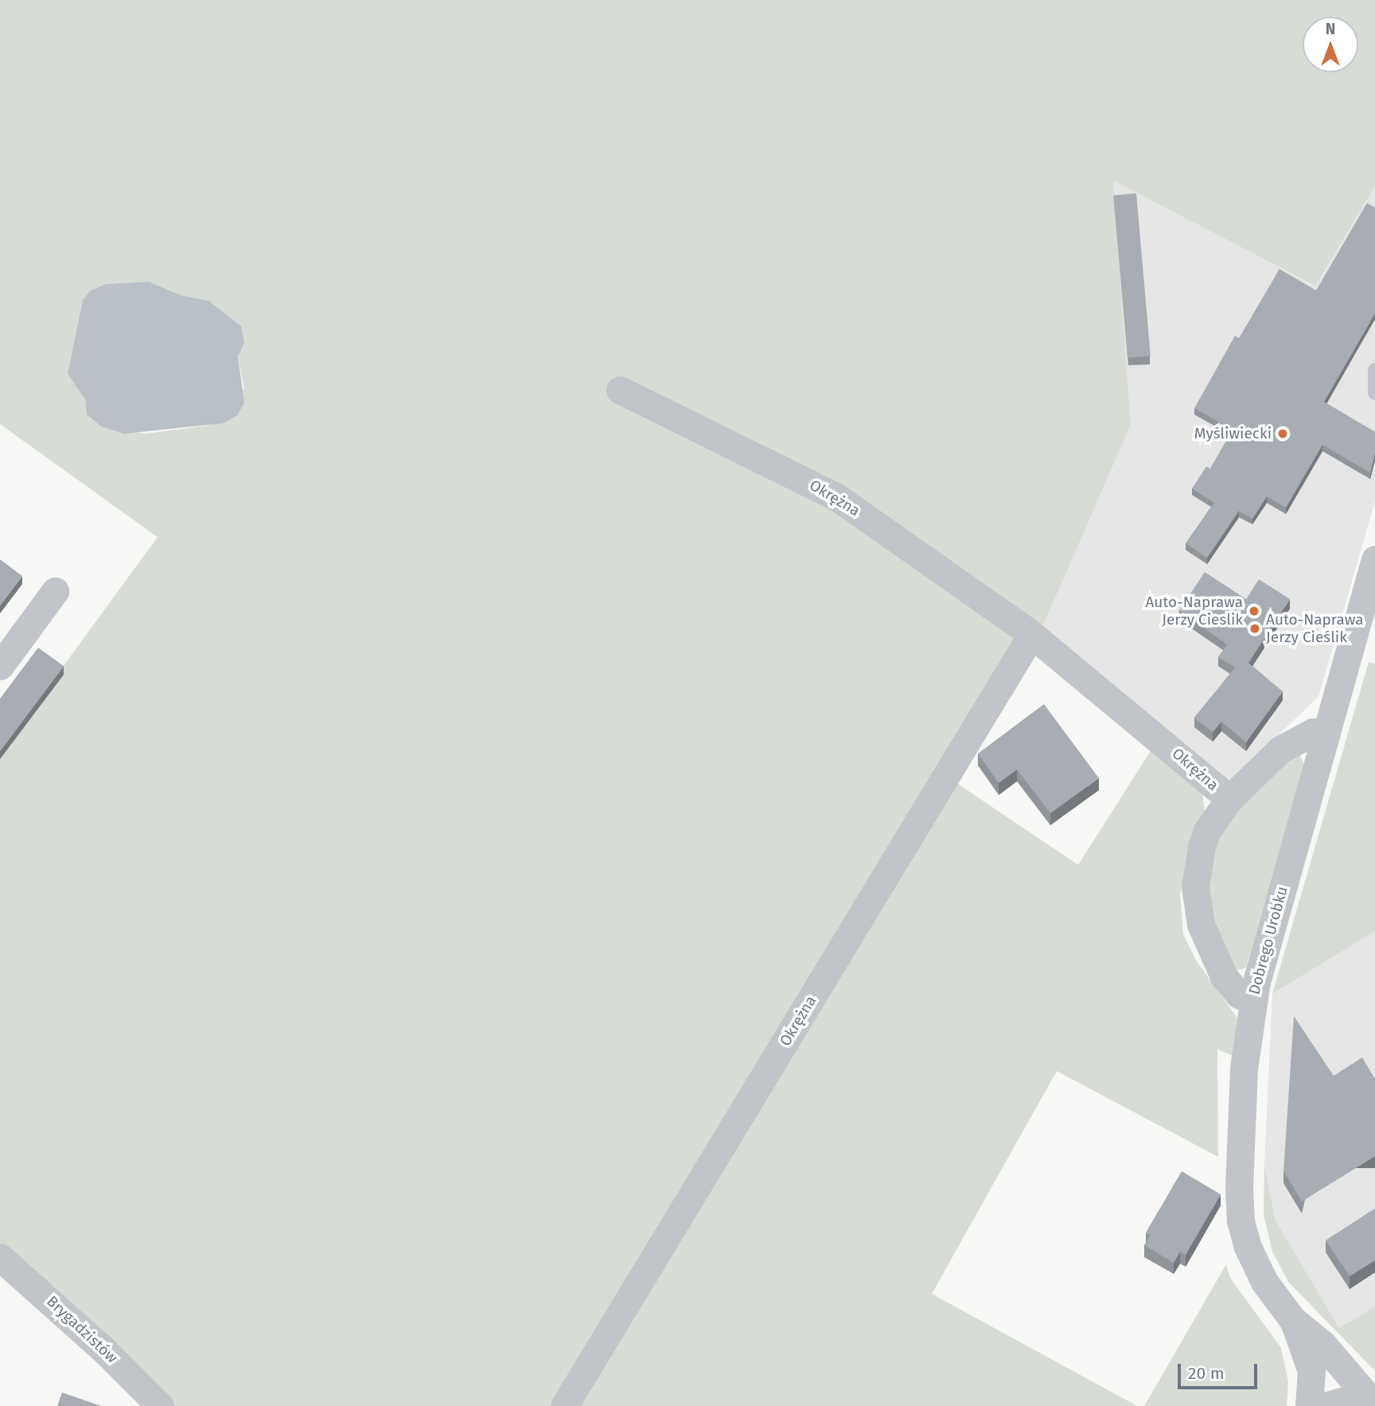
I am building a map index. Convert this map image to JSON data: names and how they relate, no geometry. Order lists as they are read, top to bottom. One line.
{"streets":{"street":["Okrężna","Dobrego Urobku","Brygadzistów"]},"places":["Myśliwiecki","Auto-Naprawa Jerzy Cieslik","Auto-Naprawa Jerzy Cieślik"],"scale_bar":"20 m","north":"top"}
